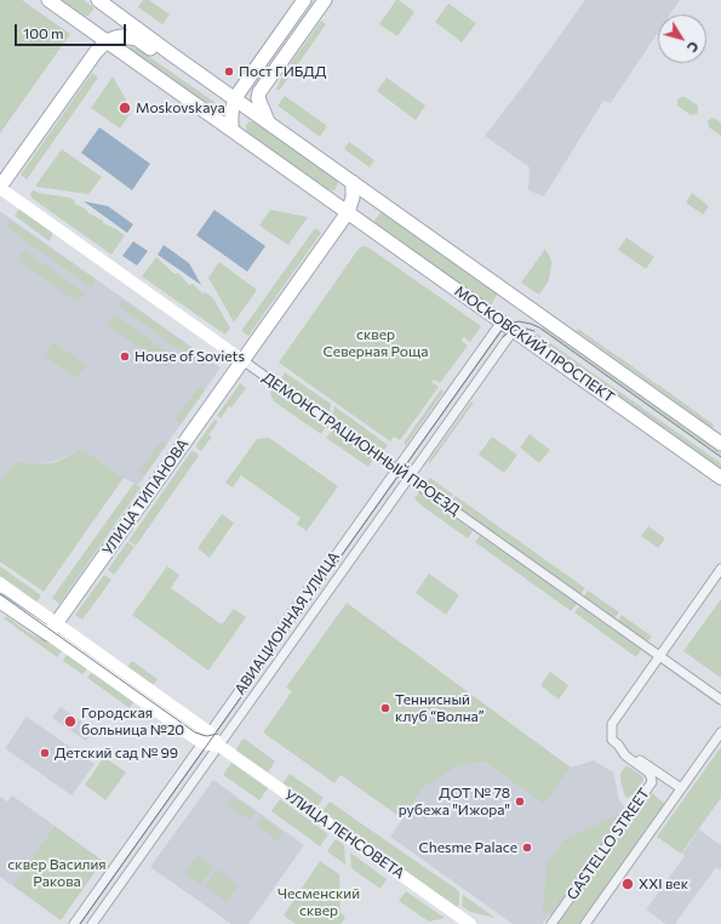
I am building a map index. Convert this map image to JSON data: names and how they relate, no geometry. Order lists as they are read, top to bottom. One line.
{"streets":{"main road":["МОСКОВСКИЙ ПРОСПЕКТ","УЛИЦА ТИПАНОВА","УЛИЦА ЛЕНСОВЕТА"],"street":["ДЕМОНСТРАЦИОННЫЙ ПРОЕЗД","АВИАЦИОННАЯ УЛИЦА","GASTELLO STREET"]},"crossings":[["МОСКОВСКИЙ ПРОСПЕКТ","УЛИЦА ТИПАНОВА"],["МОСКОВСКИЙ ПРОСПЕКТ","АВИАЦИОННАЯ УЛИЦА"],["ДЕМОНСТРАЦИОННЫЙ ПРОЕЗД","УЛИЦА ТИПАНОВА"],["ДЕМОНСТРАЦИОННЫЙ ПРОЕЗД","АВИАЦИОННАЯ УЛИЦА"],["ДЕМОНСТРАЦИОННЫЙ ПРОЕЗД","GASTELLO STREET"],["УЛИЦА ТИПАНОВА","УЛИЦА ЛЕНСОВЕТА"],["АВИАЦИОННАЯ УЛИЦА","УЛИЦА ЛЕНСОВЕТА"]],"parks":["сквер Северная Роща","сквер Василия Ракова","Чесменский сквер"],"places":["Пост ГИБДД","Moskovskaya","House of Soviets","Теннисный клуб “Волна”","Городская больница №20","Детский сад № 99","ДОТ № 78 рубежа \"Ижора\"","Chesme Palace","XXI век"],"scale_bar":"100 m","north":"bottom right"}
